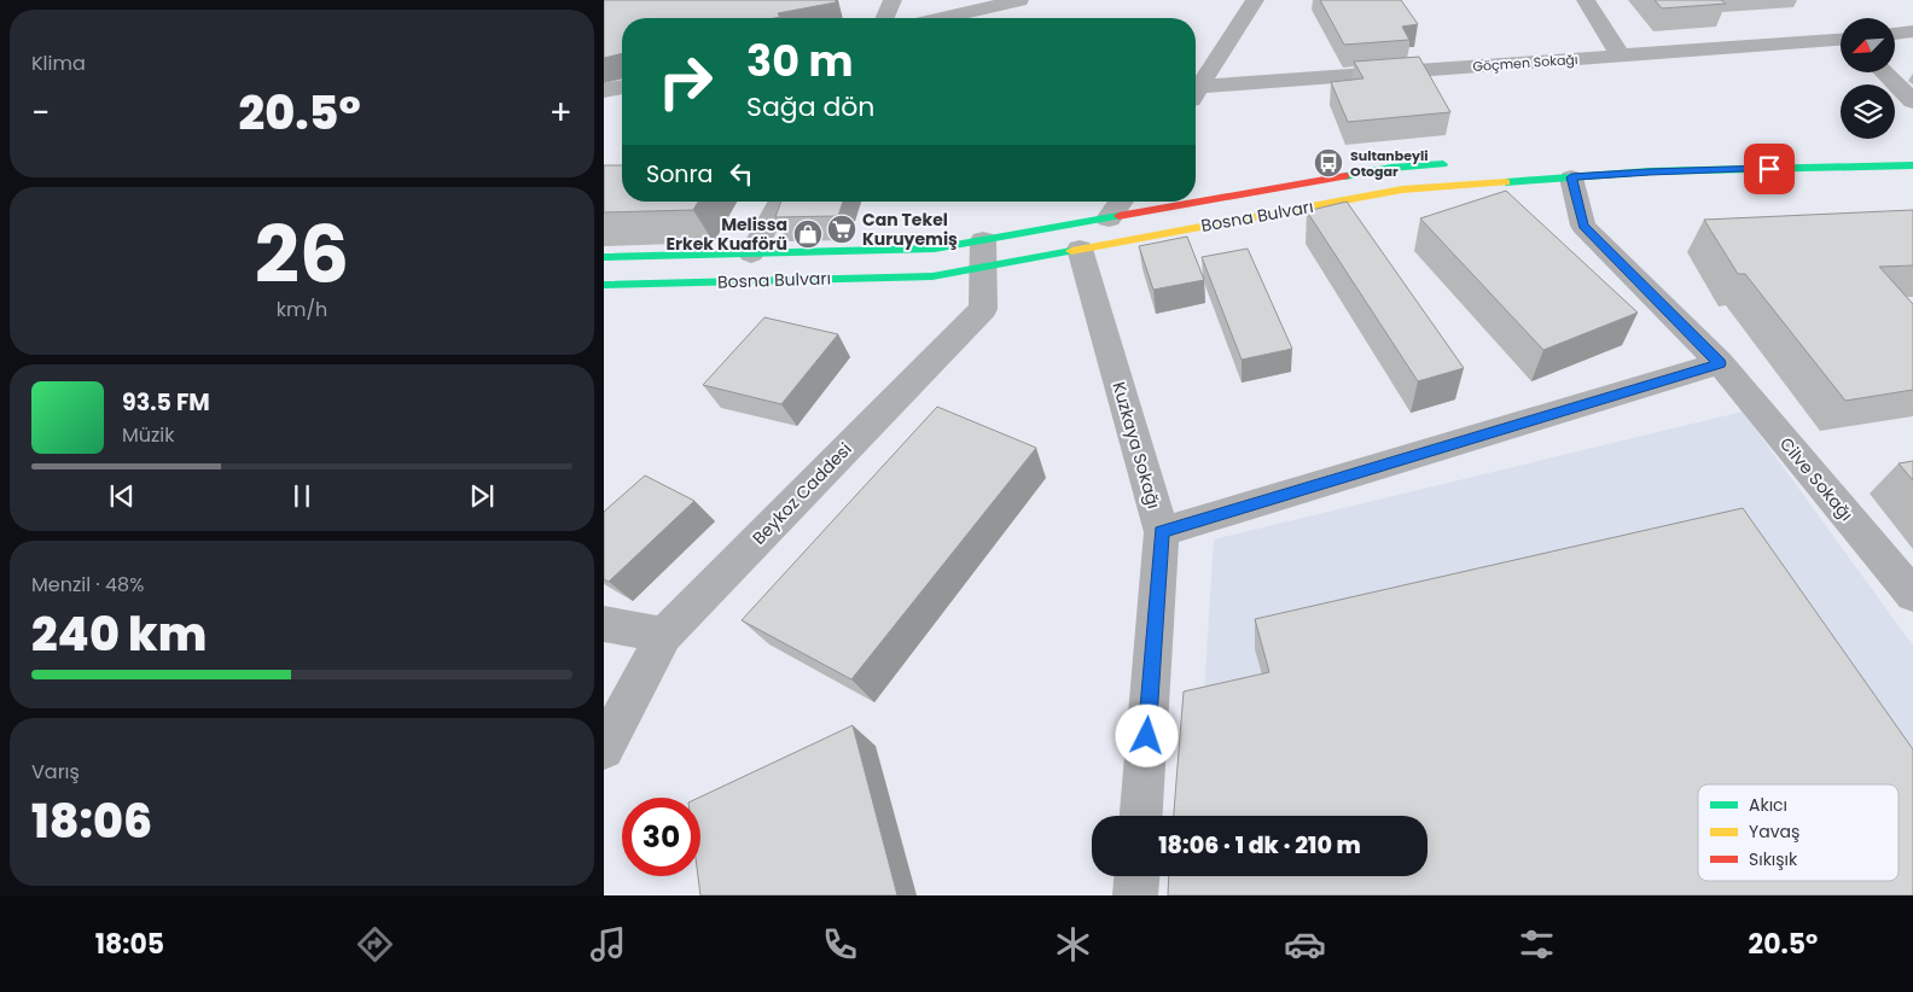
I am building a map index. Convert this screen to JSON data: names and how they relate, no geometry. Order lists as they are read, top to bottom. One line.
{"streets":{"main road":["Bosna Bulvarı"],"street":["Göçmen Sokağı","Kuzkaya Sokağı","Cilve Sokağı","Beykoz Caddesi"]},"crossings":[["Bosna Bulvarı","Kuzkaya Sokağı"],["Bosna Bulvarı","Cilve Sokağı"],["Bosna Bulvarı","Beykoz Caddesi"]],"places":{"bus stop":["Sultanbeyli Otogar"],"supermarket":["Can Tekel Kuruyemiş"],"shop":["Melissa Erkek Kuaförü"]},"legend":["Akıcı","Yavaş","Sıkışık"],"north":"bottom left","page":{"tile":["Klima",["26","km/h"],["Menzil · 48%","240 km"],["Varış","18:06"]],"turn":["30 m","Sağa dön"],"heat":["−","20.5°","+"],"then":"Sonra","song":["93.5 FM","Müzik"],"limit":"30","trip":"18:06 · 1 dk · 210 m","tabs":["18:05","20.5°"]}}
